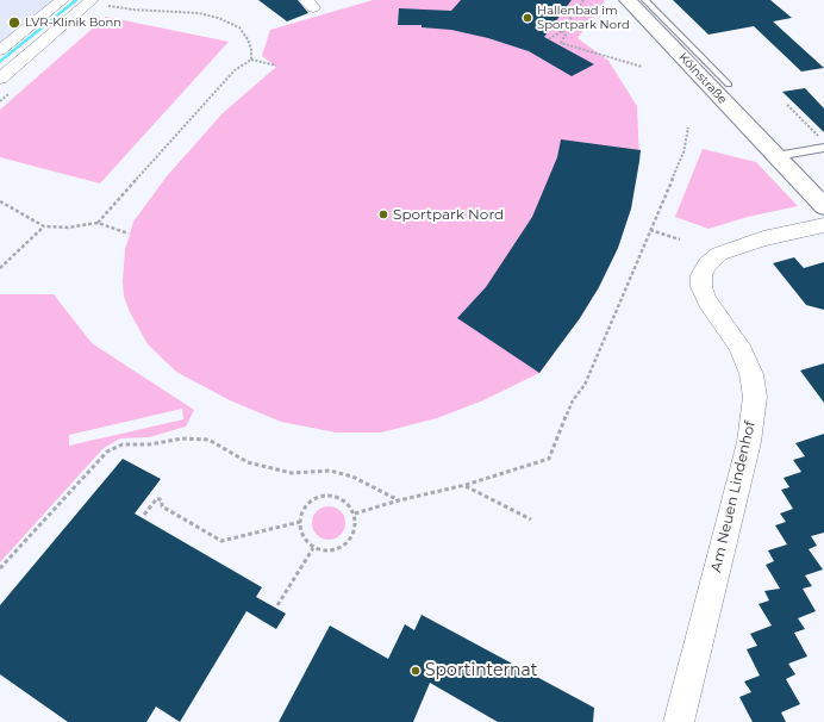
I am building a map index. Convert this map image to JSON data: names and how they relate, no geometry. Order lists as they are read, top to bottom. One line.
{"streets":{"main road":["Kölnstraße"],"street":["Am Neuen Lindenhof"]},"places":["Hallenbad im Sportpark Nord","LVR-Klinik Bonn","Sportpark Nord","Sportinternat"]}
